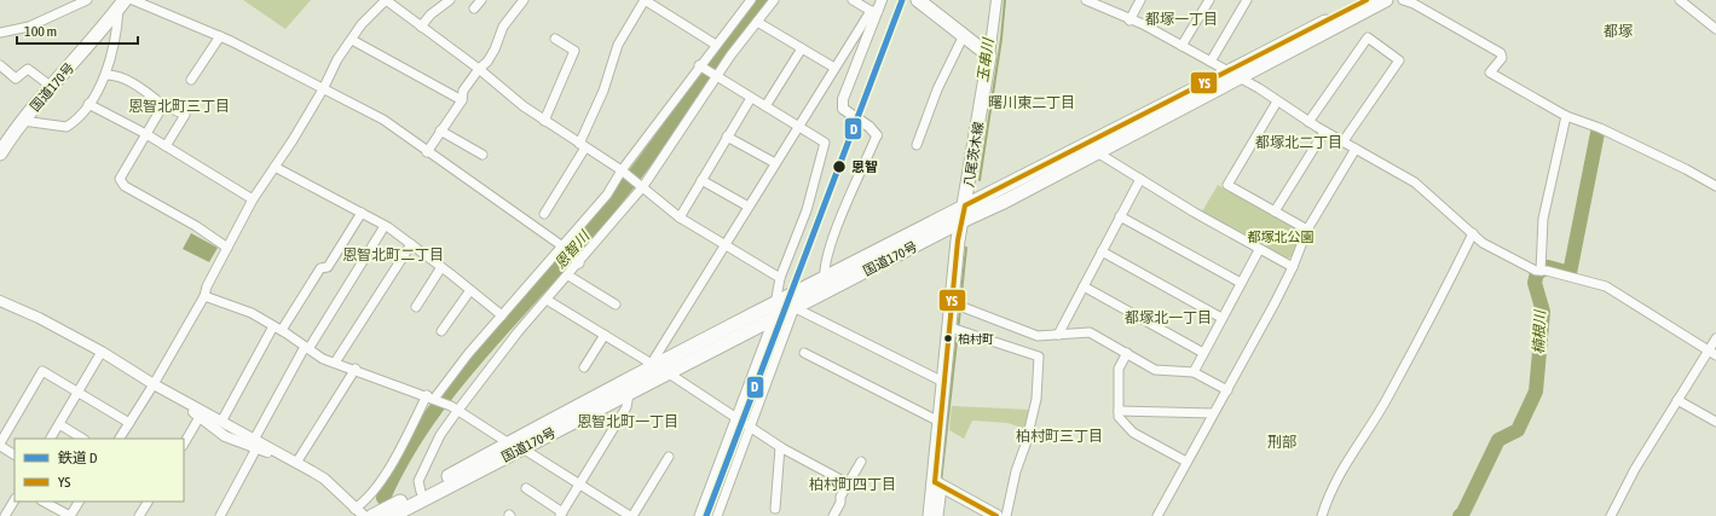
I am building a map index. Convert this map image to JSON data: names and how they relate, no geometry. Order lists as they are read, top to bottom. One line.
{"streets":{"main road":["国道170号","八尾茨木線"]},"crossings":[["国道170号","八尾茨木線"]],"districts":["都塚一丁目","都塚","曙川東二丁目","恩智北町三丁目","都塚北二丁目","恩智北町二丁目","都塚北一丁目","恩智北町一丁目","柏村町三丁目","刑部","柏村町四丁目"],"water":["玉串川","恩智川","楠根川"],"parks":["都塚北公園"],"places":["恩智","柏村町"],"lines":["rail line D","transit line YS"],"legend":["鉄道 D","YS"],"scale_bar":"100 m"}
